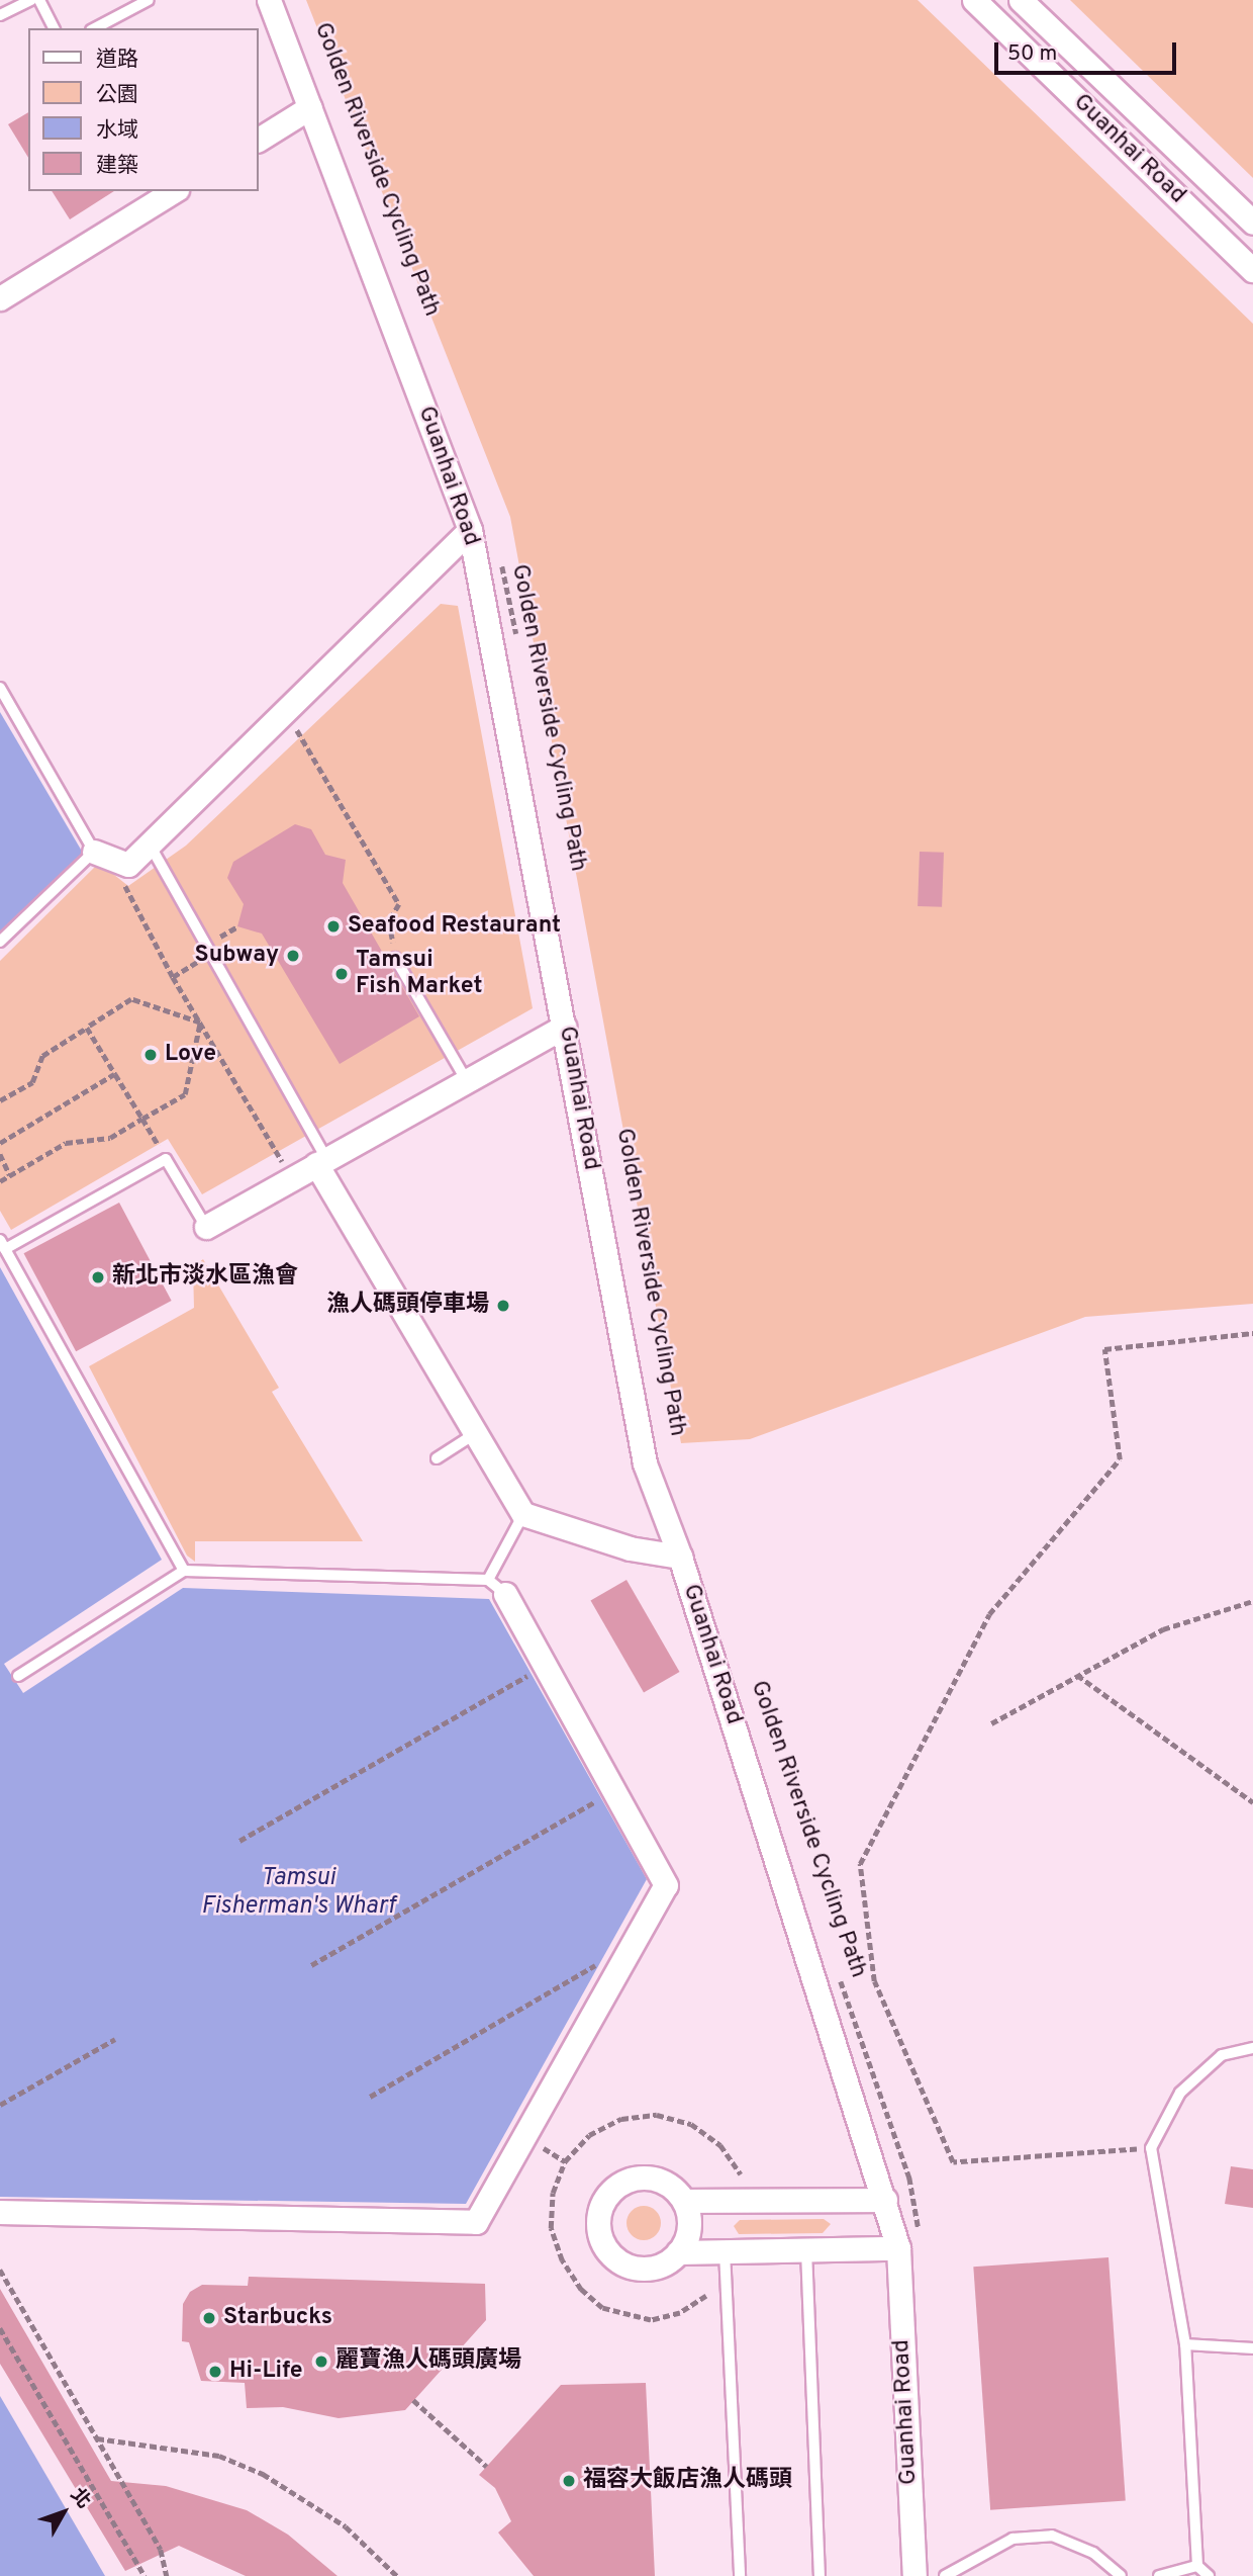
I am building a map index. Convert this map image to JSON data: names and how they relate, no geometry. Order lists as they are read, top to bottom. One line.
{"streets":{"street":["Guanhai Road"],"path":["Golden Riverside Cycling Path"]},"water":["Tamsui Fisherman's Wharf"],"places":["Seafood Restaurant","Subway","Tamsui Fish Market","Love","新北市淡水區漁會","漁人碼頭停車場","Starbucks","麗寶漁人碼頭廣場","Hi-Life","福容大飯店漁人碼頭"],"legend":["道路","公園","水域","建築"],"scale_bar":"50 m","north":"top right"}
